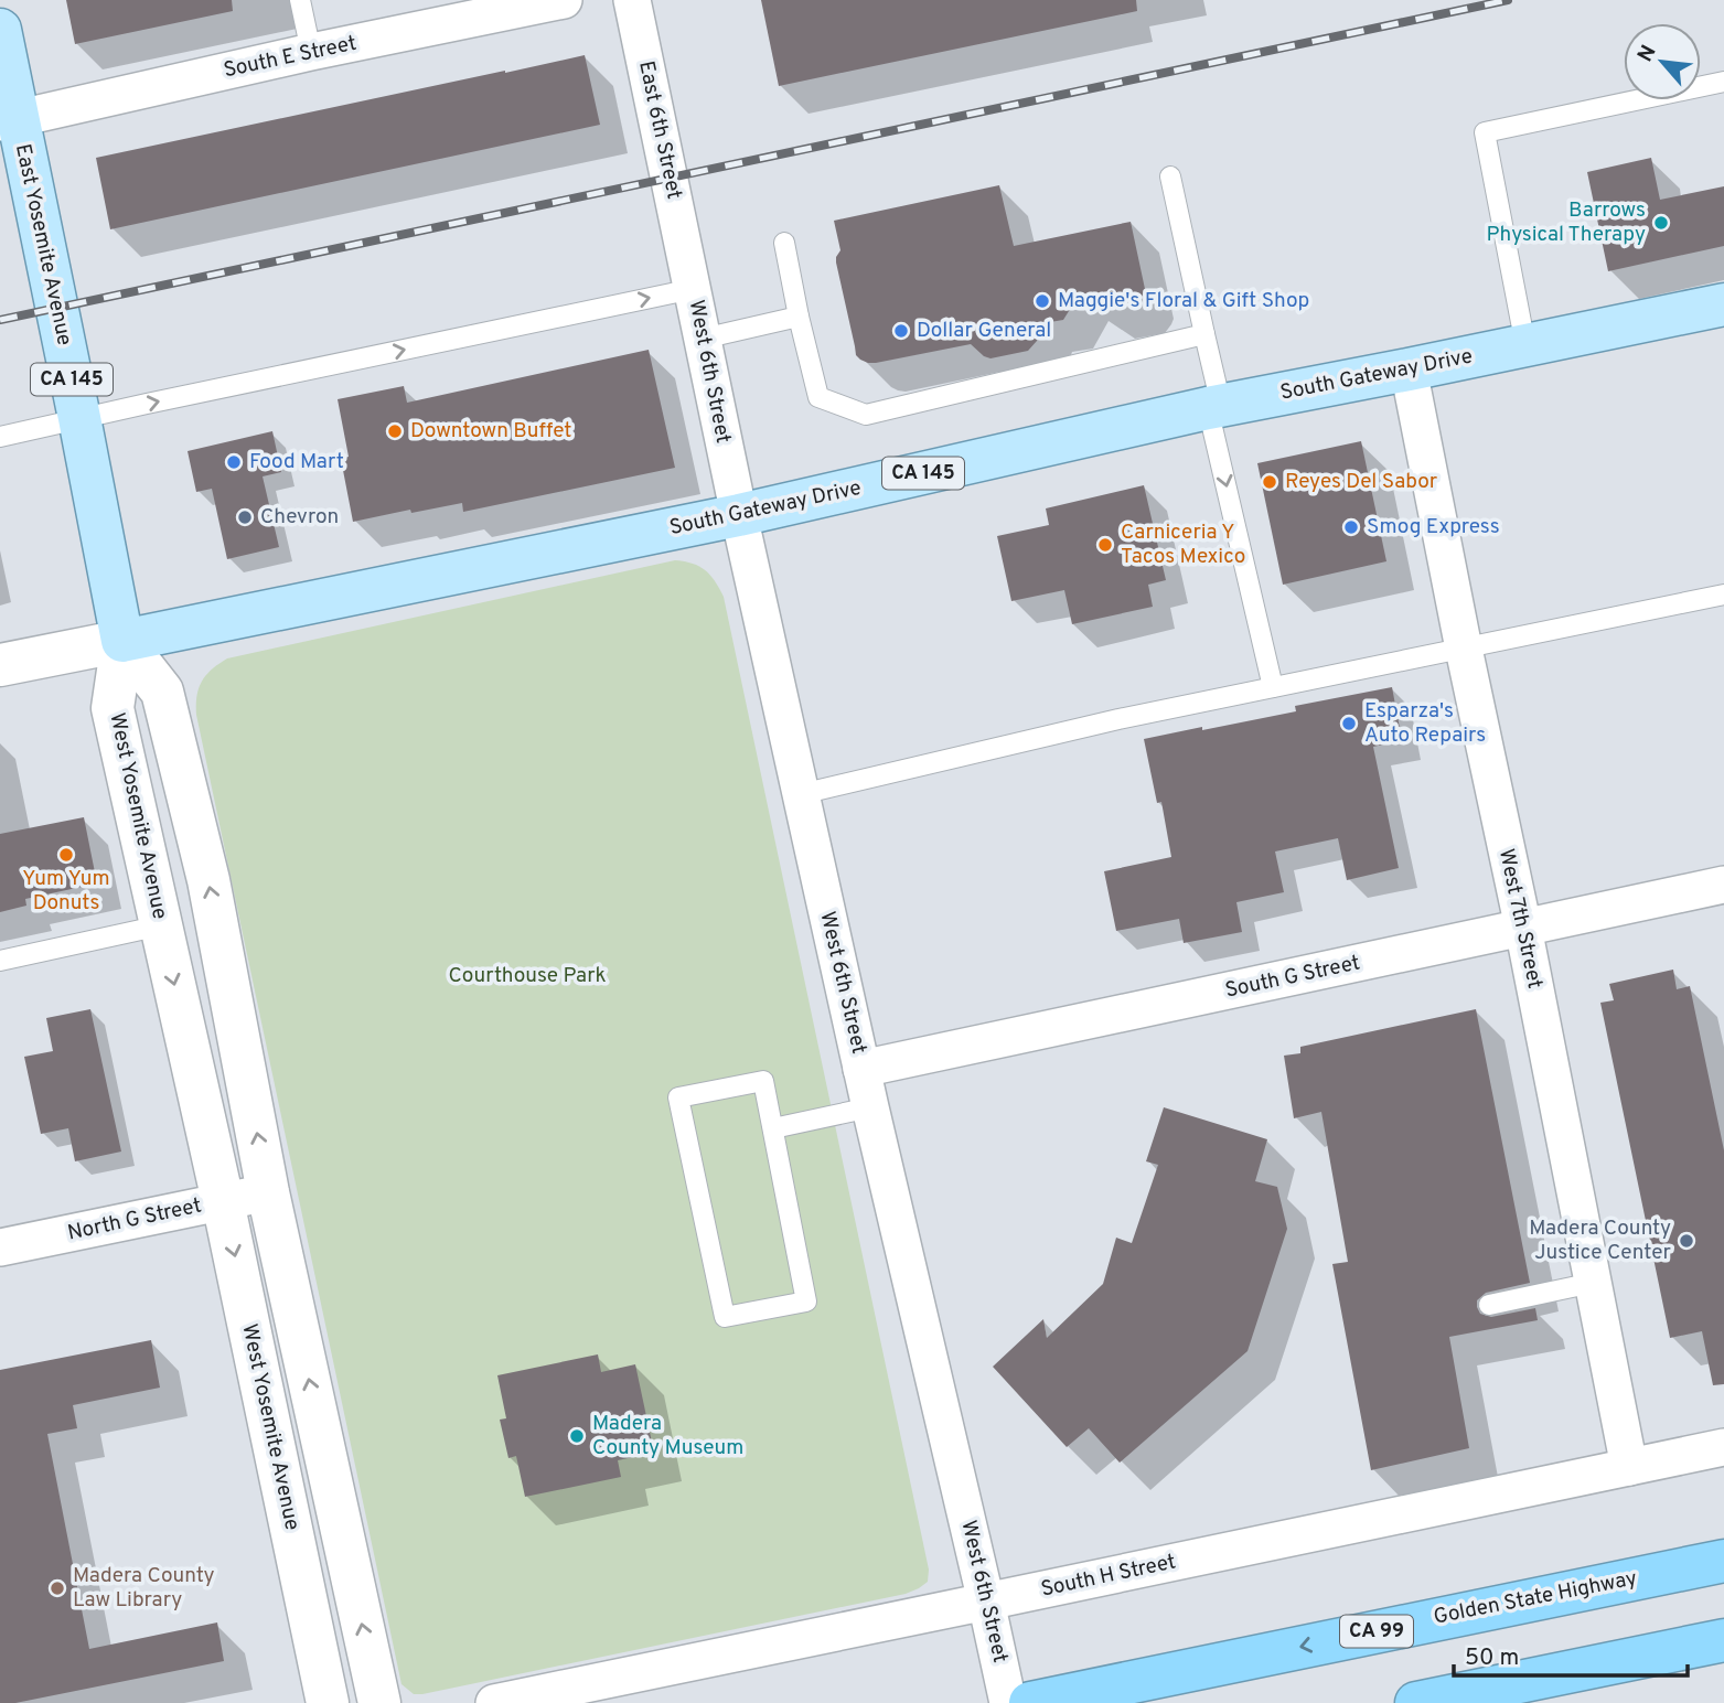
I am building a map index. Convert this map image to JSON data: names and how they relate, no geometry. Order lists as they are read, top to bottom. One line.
{"streets":{"highway":["Golden State Highway","CA 99"],"main road":["East Yosemite Avenue","South Gateway Drive","CA 145","West Yosemite Avenue"],"street":["South E Street","East 6th Street","West 6th Street","West 7th Street","South G Street","North G Street","South H Street"]},"crossings":[["South E Street","East Yosemite Avenue"],["East 6th Street","West 6th Street"],["East Yosemite Avenue","South Gateway Drive"],["East Yosemite Avenue","West Yosemite Avenue"],["West 6th Street","South Gateway Drive"],["West 6th Street","South G Street"],["West 6th Street","South H Street"],["South Gateway Drive","West Yosemite Avenue"],["South Gateway Drive","West 7th Street"],["West Yosemite Avenue","North G Street"],["West 7th Street","South G Street"],["West 7th Street","South H Street"]],"parks":["Courthouse Park"],"places":["Barrows Physical Therapy","Maggie's Floral & Gift Shop","Dollar General","Downtown Buffet","Food Mart","Reyes Del Sabor","Chevron","Smog Express","Carniceria Y Tacos Mexico","Esparza's Auto Repairs","Yum Yum Donuts","Madera County Justice Center","Madera County Museum","Madera County Law Library"],"scale_bar":"50 m","north":"top left"}
